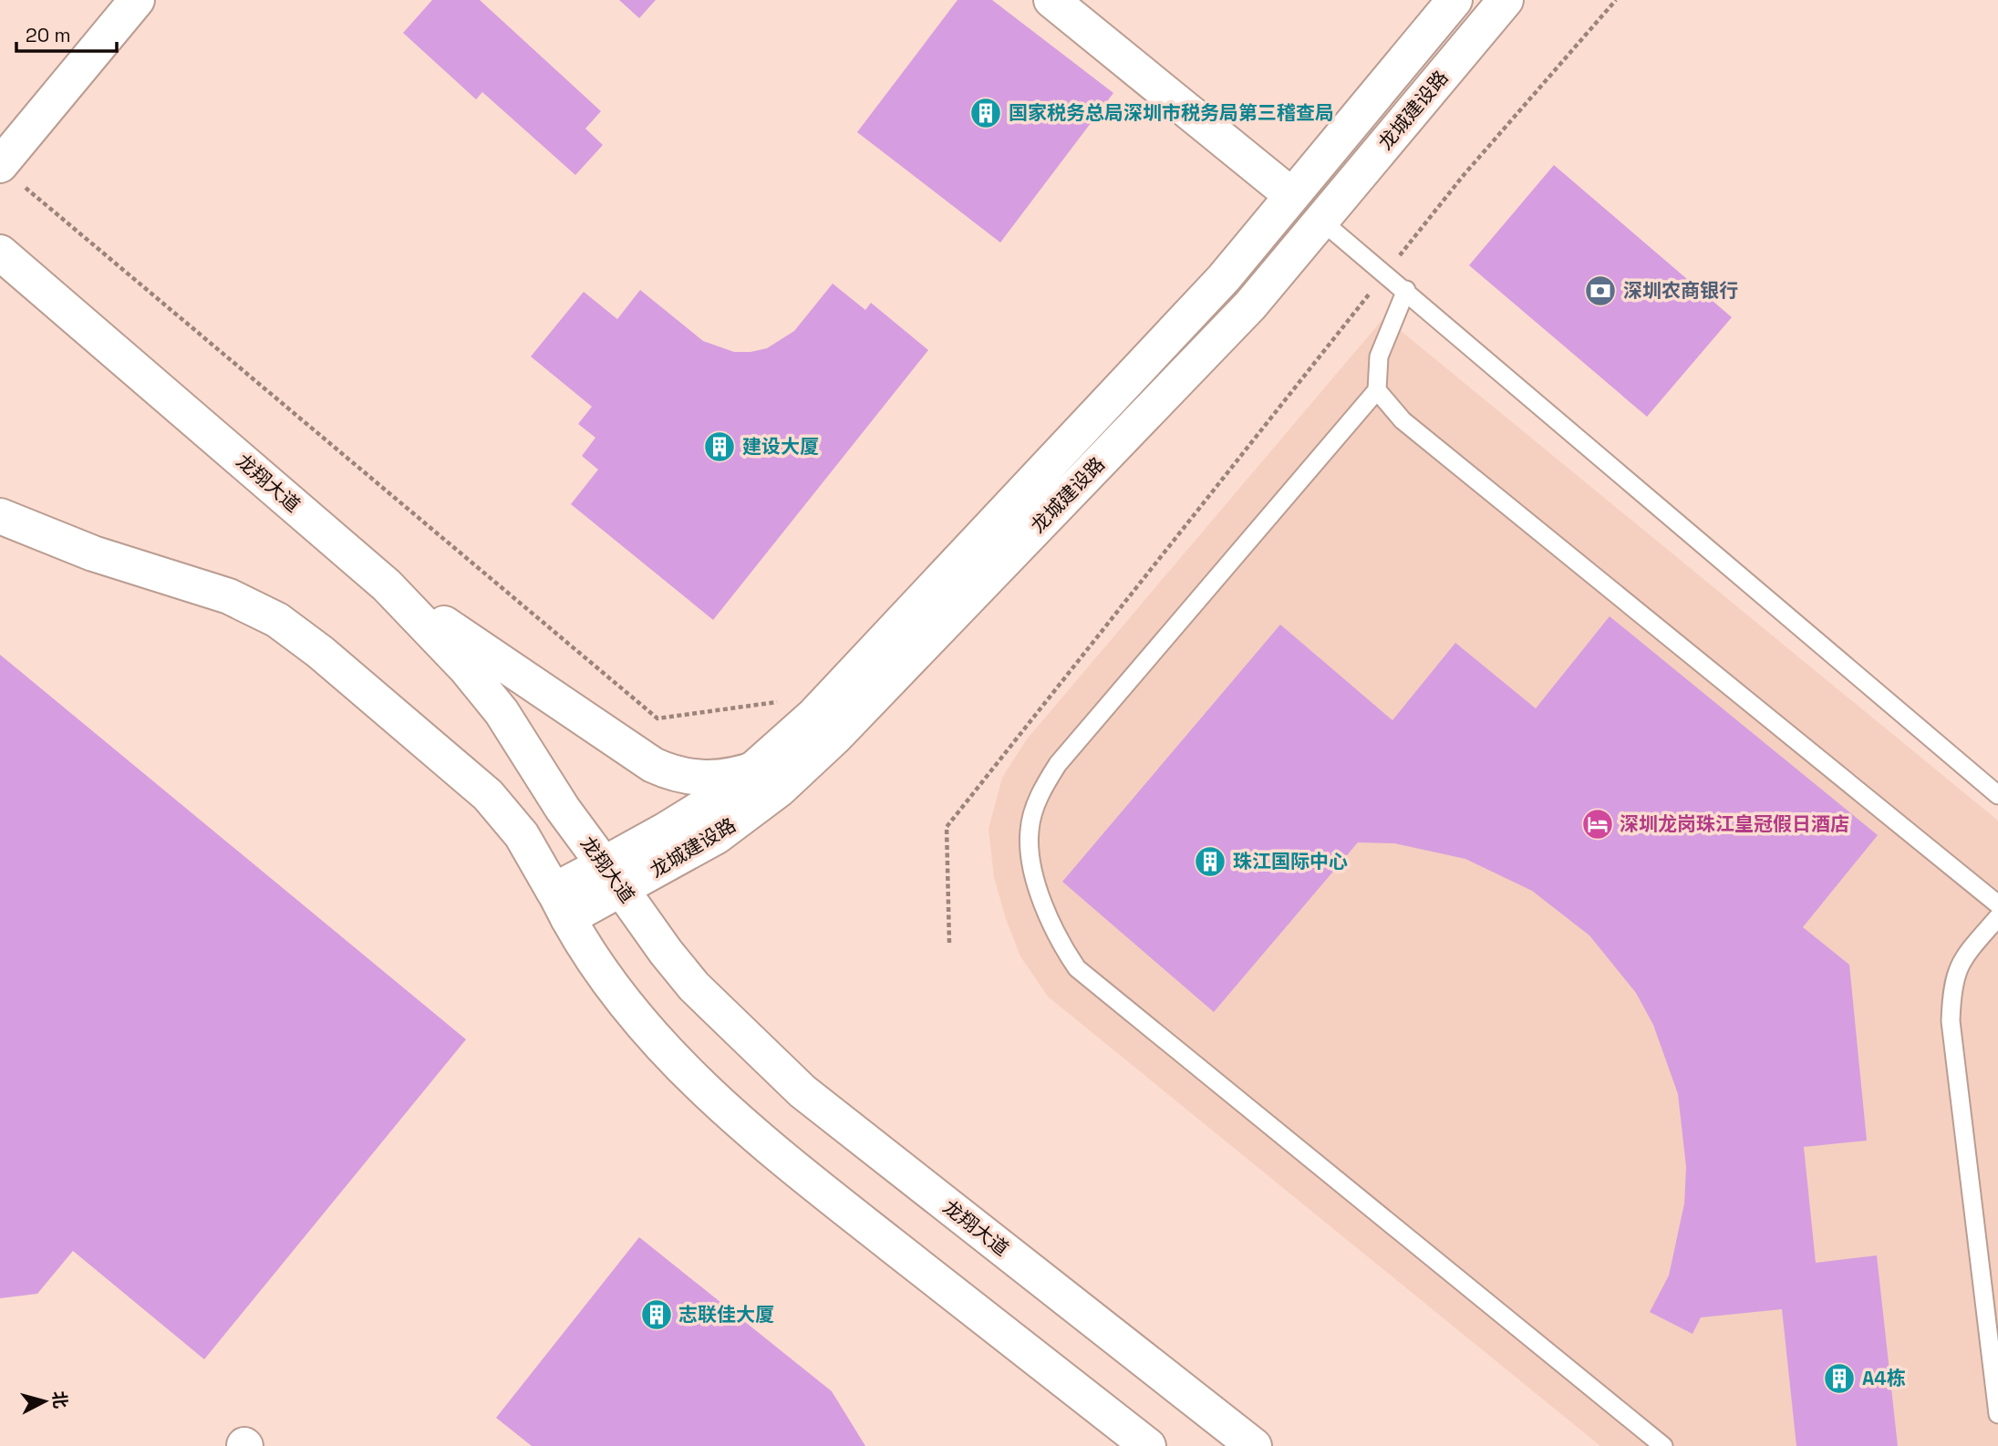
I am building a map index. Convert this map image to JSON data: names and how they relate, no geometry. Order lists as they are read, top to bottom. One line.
{"streets":{"main road":["龙城建设路","龙翔大道"]},"crossings":[["龙城建设路","龙翔大道"]],"places":{"building":["国家税务总局深圳市税务局第三稽查局","建设大厦","珠江国际中心","志联佳大厦","A4栋"],"bank":["深圳农商银行"],"hotel":["深圳龙岗珠江皇冠假日酒店"]},"scale_bar":"20 m","north":"right"}
